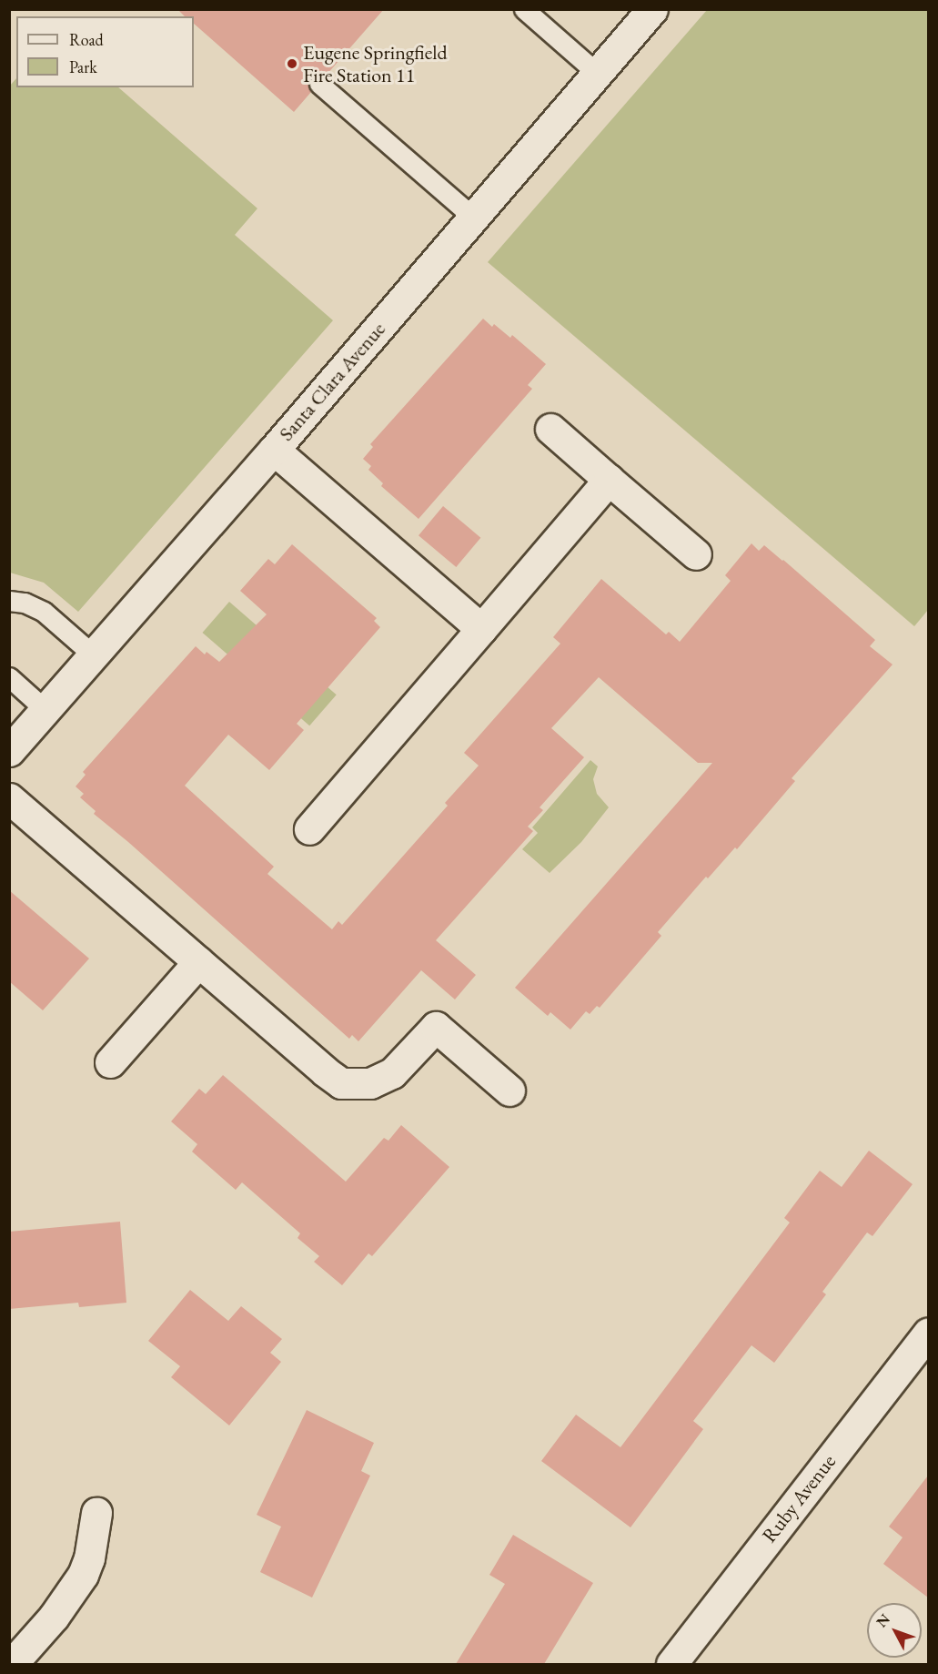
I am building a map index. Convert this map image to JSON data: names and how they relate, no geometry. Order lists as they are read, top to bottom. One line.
{"streets":{"street":["Santa Clara Avenue","Ruby Avenue"]},"places":["Eugene Springfield Fire Station 11"],"legend":["Road","Park"],"north":"top left"}
